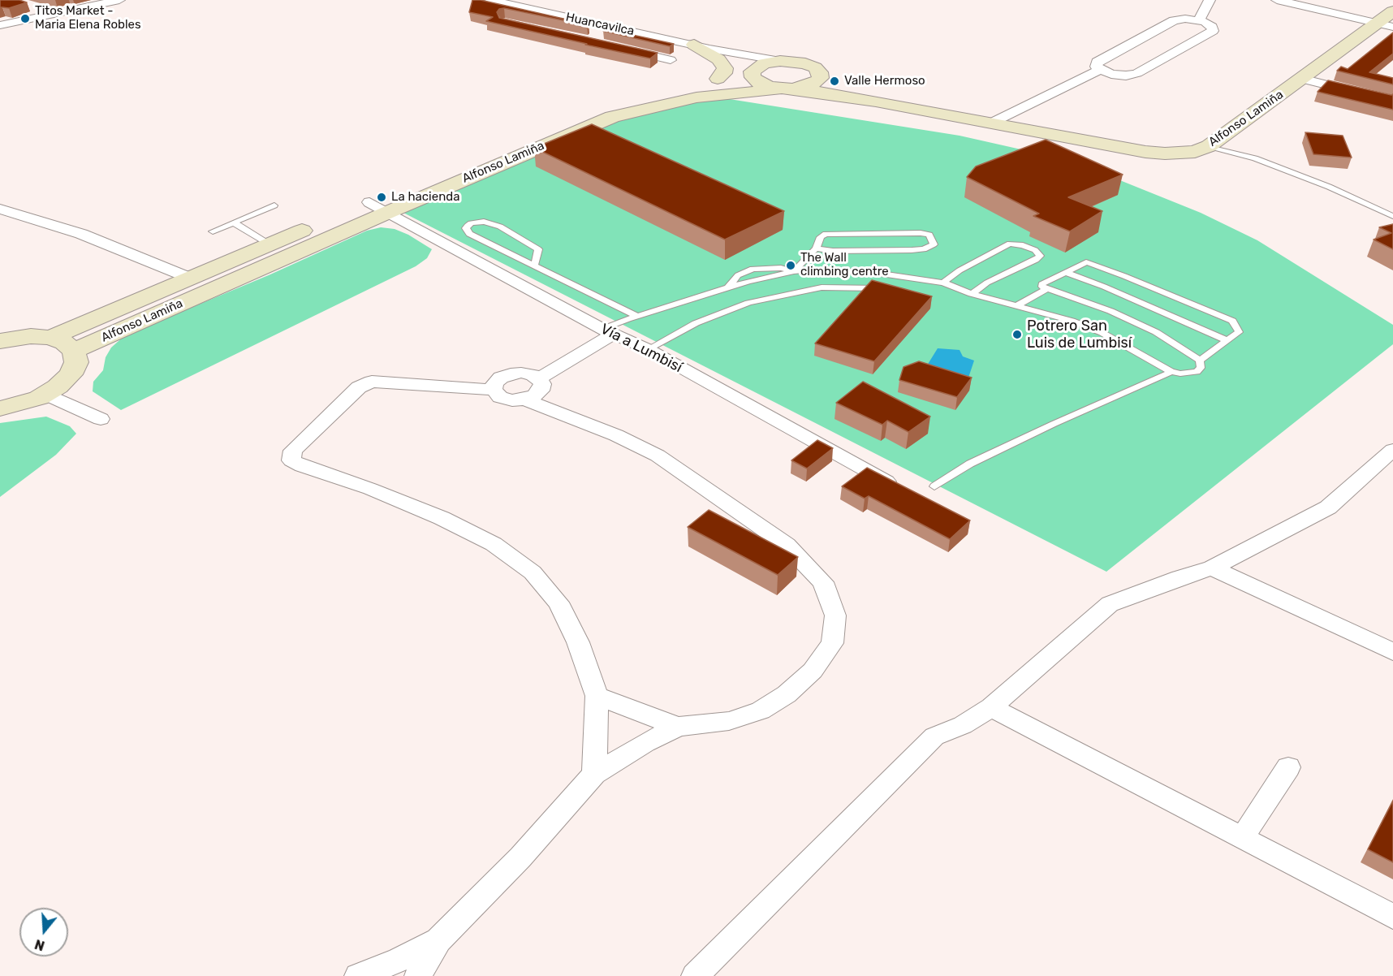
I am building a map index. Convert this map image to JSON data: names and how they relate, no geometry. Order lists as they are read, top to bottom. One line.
{"streets":{"street":["Huancavilca","Alfonso Lamiña","Vía a Lumbisí"]},"crossings":[["Huancavilca","Alfonso Lamiña"],["Alfonso Lamiña","Vía a Lumbisí"]],"places":["Titos Market - Maria Elena Robles","Valle Hermoso","La hacienda","The Wall climbing centre","Potrero San Luis de Lumbisí"],"north":"bottom"}
